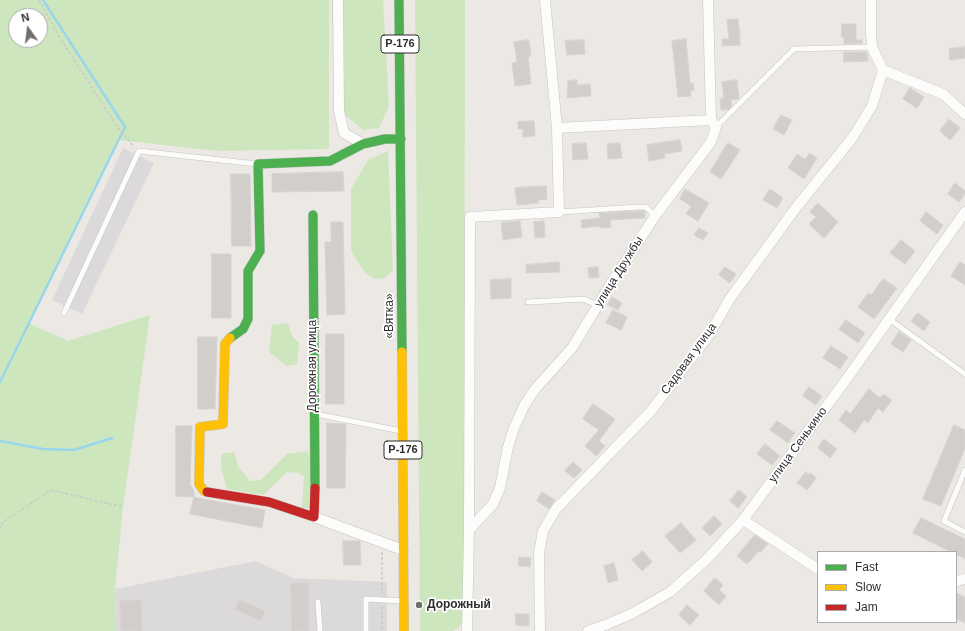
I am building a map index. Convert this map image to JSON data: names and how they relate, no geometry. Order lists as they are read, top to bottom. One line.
{"streets":{"street":["Р-176","улица Дружбы","«Вятка»","Садовая улица","Дорожная улица","улица Сенькино"]},"places":["Дорожный"],"legend":["Fast","Slow","Jam"],"north":"top"}
